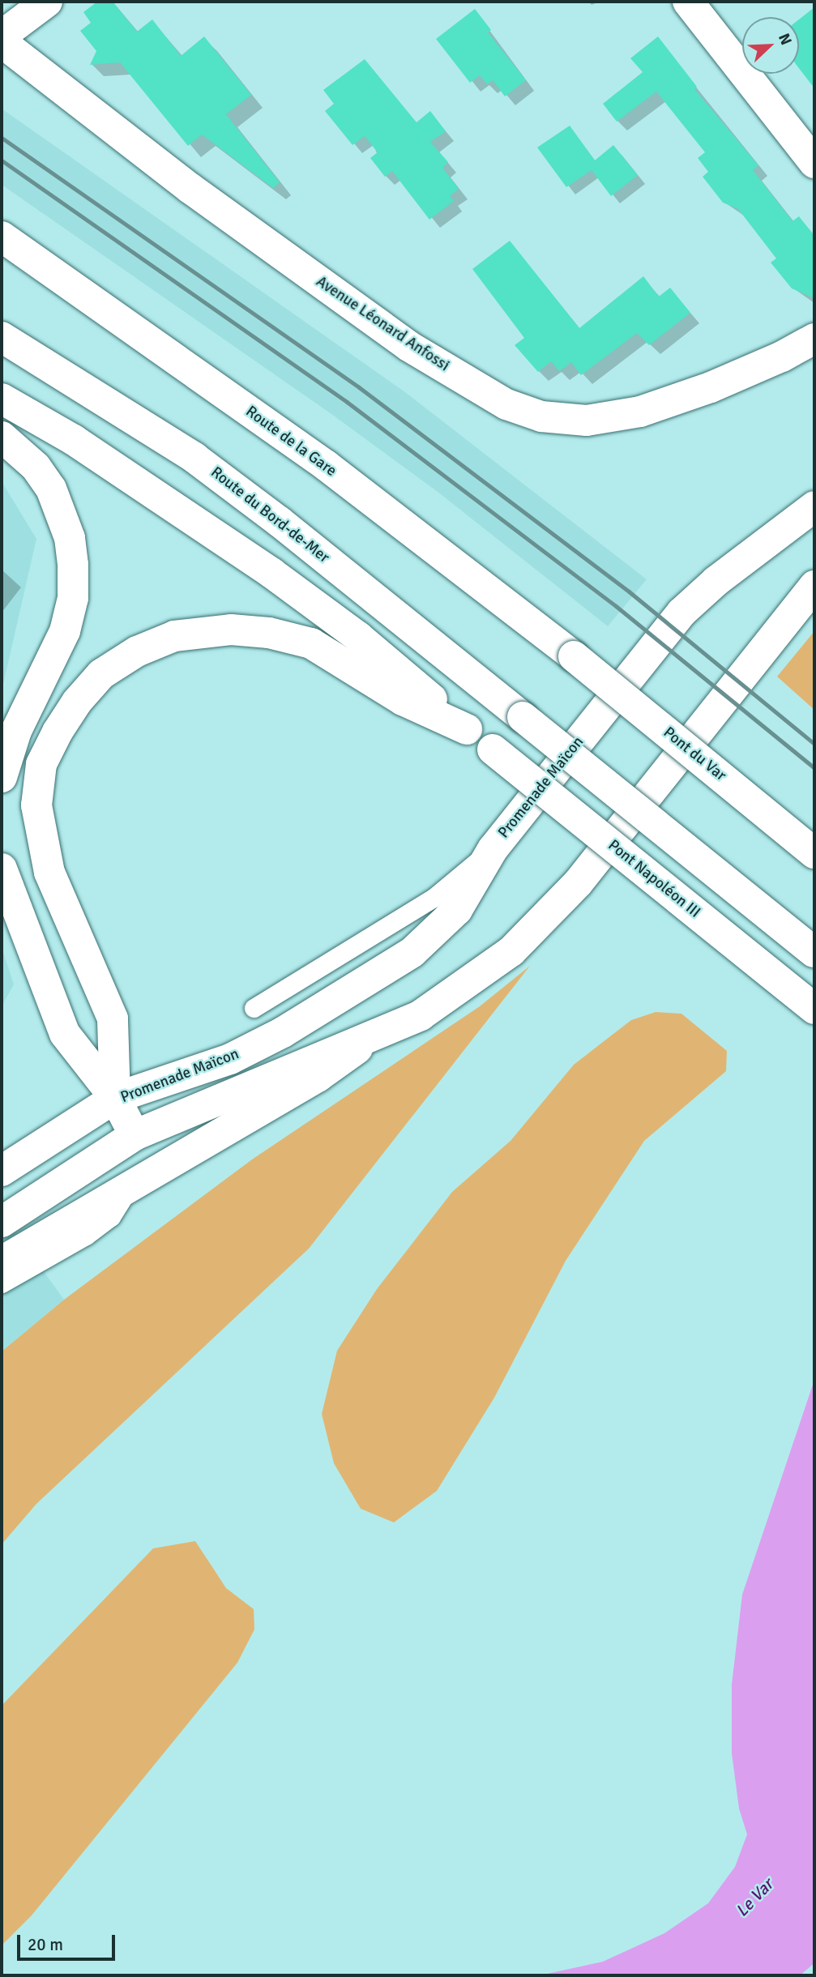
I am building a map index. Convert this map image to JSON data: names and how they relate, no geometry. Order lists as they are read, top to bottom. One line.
{"streets":{"main road":["Avenue Léonard Anfossi","Route de la Gare","Route du Bord-de-Mer","Pont du Var","Promenade Maïcon","Pont Napoléon III"]},"crossings":[["Route de la Gare","Pont du Var"]],"water":["Le Var"],"scale_bar":"20 m","north":"top right"}
